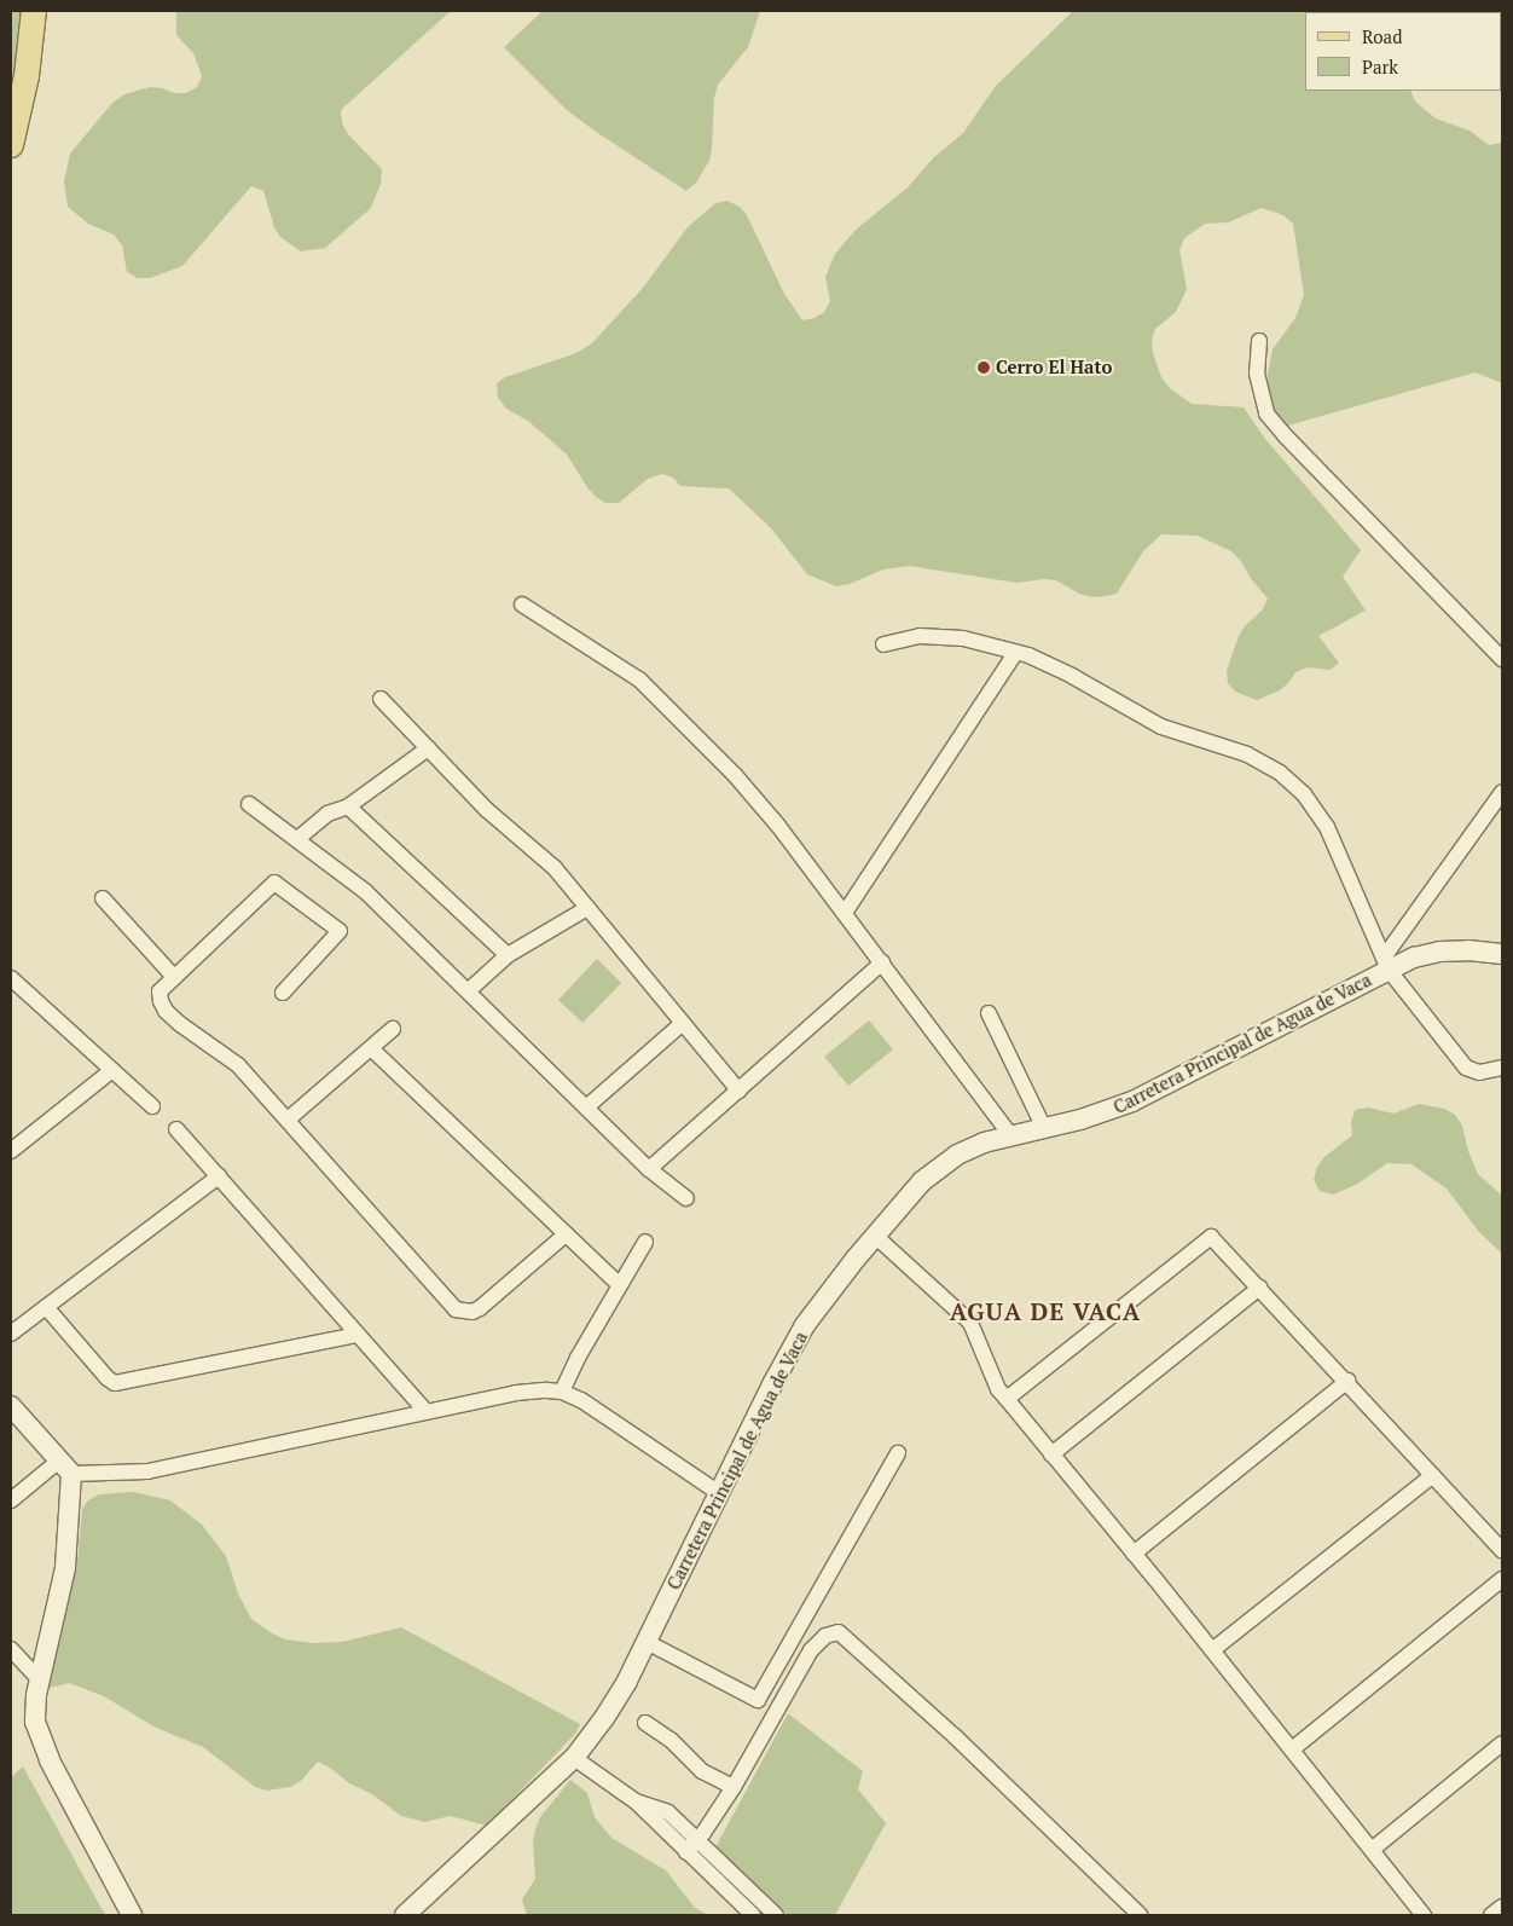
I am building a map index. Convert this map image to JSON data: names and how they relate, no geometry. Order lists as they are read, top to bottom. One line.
{"streets":{"street":["Carretera Principal de Agua de Vaca"]},"districts":["AGUA DE VACA"],"places":["Cerro El Hato"],"legend":["Road","Park"]}
